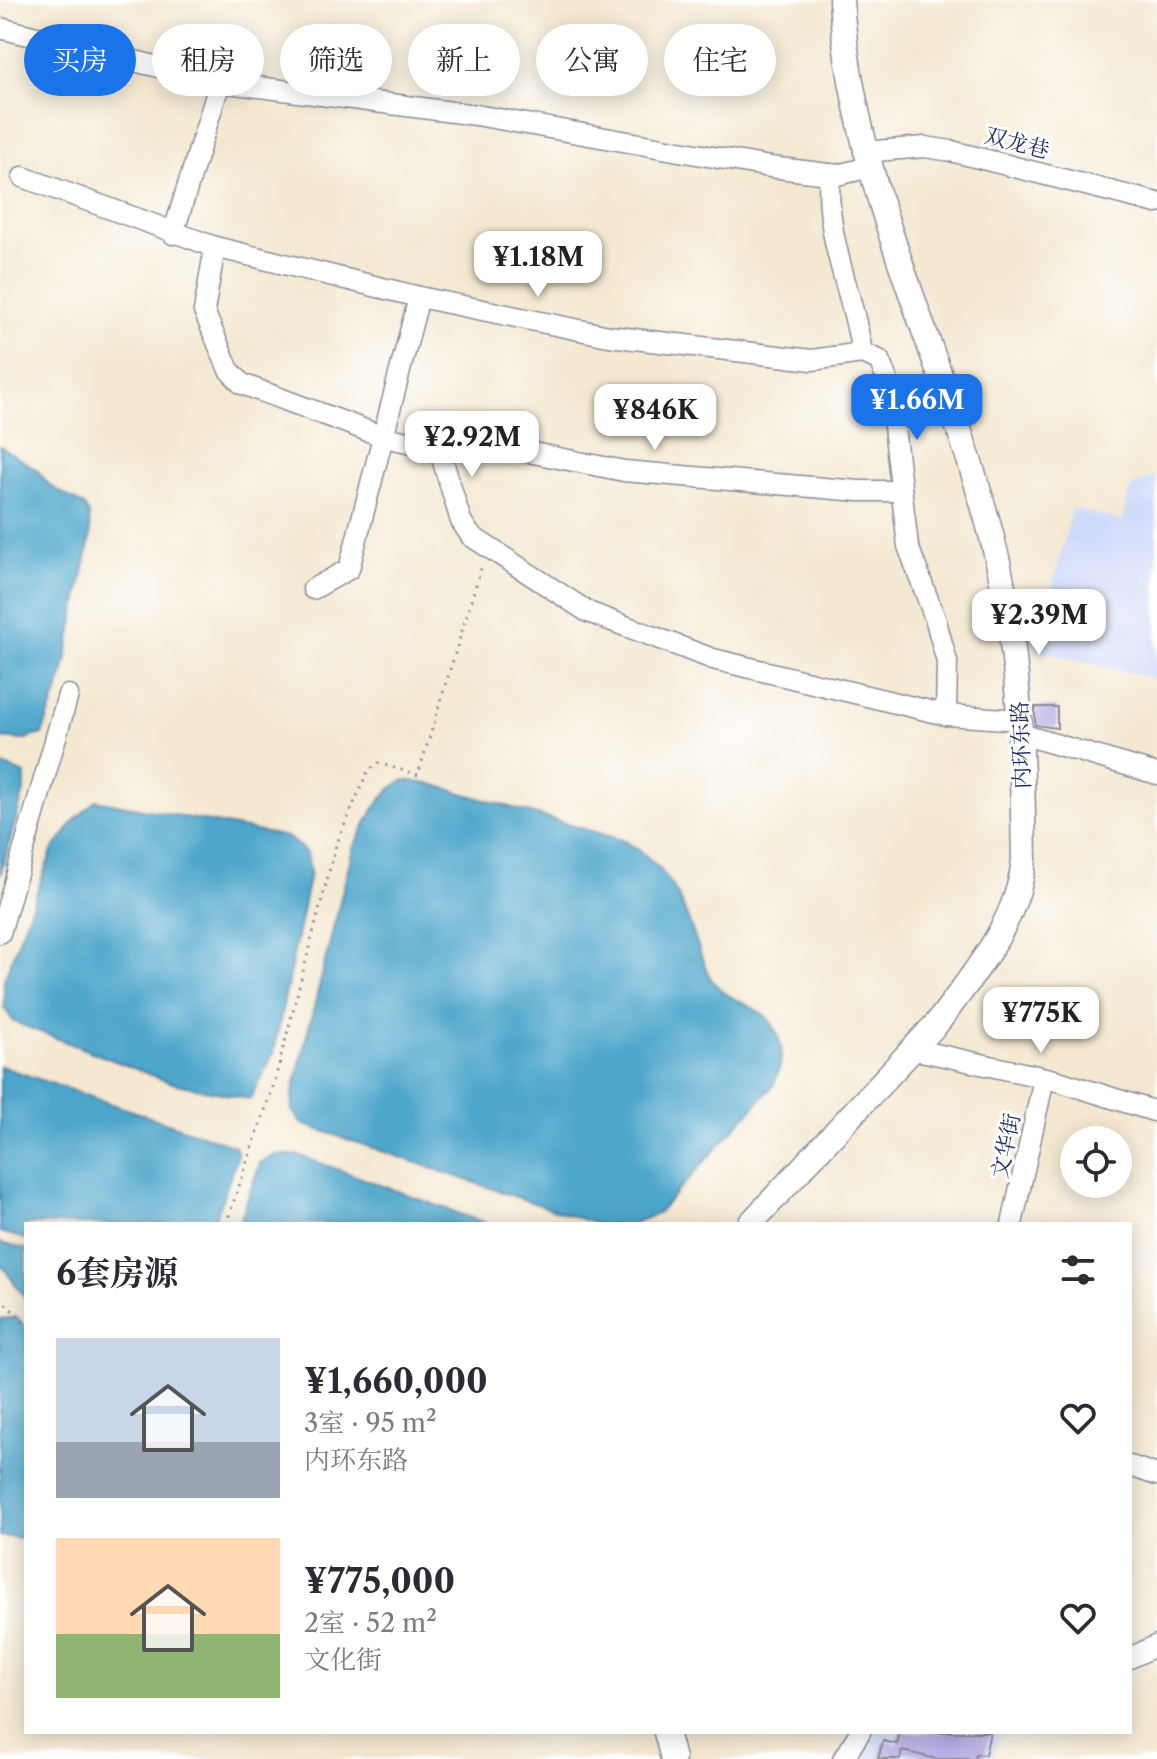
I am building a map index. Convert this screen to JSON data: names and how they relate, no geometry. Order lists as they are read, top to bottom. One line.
{"streets":{"street":["双龙巷","内环东路","文华街"]},"crossings":[["双龙巷","内环东路"]],"page":{"chip":["买房","租房","筛选","新上","公寓","住宅"],"price":["¥1.18M","¥1.66M","¥846K","¥2.92M","¥2.39M","¥775K"],"heading":"6套房源","list":[{"name":"¥1,660,000","note":"3室 · 95 m² · 内环东路"},{"name":"¥775,000","note":"2室 · 52 m² · 文化街"}]}}
